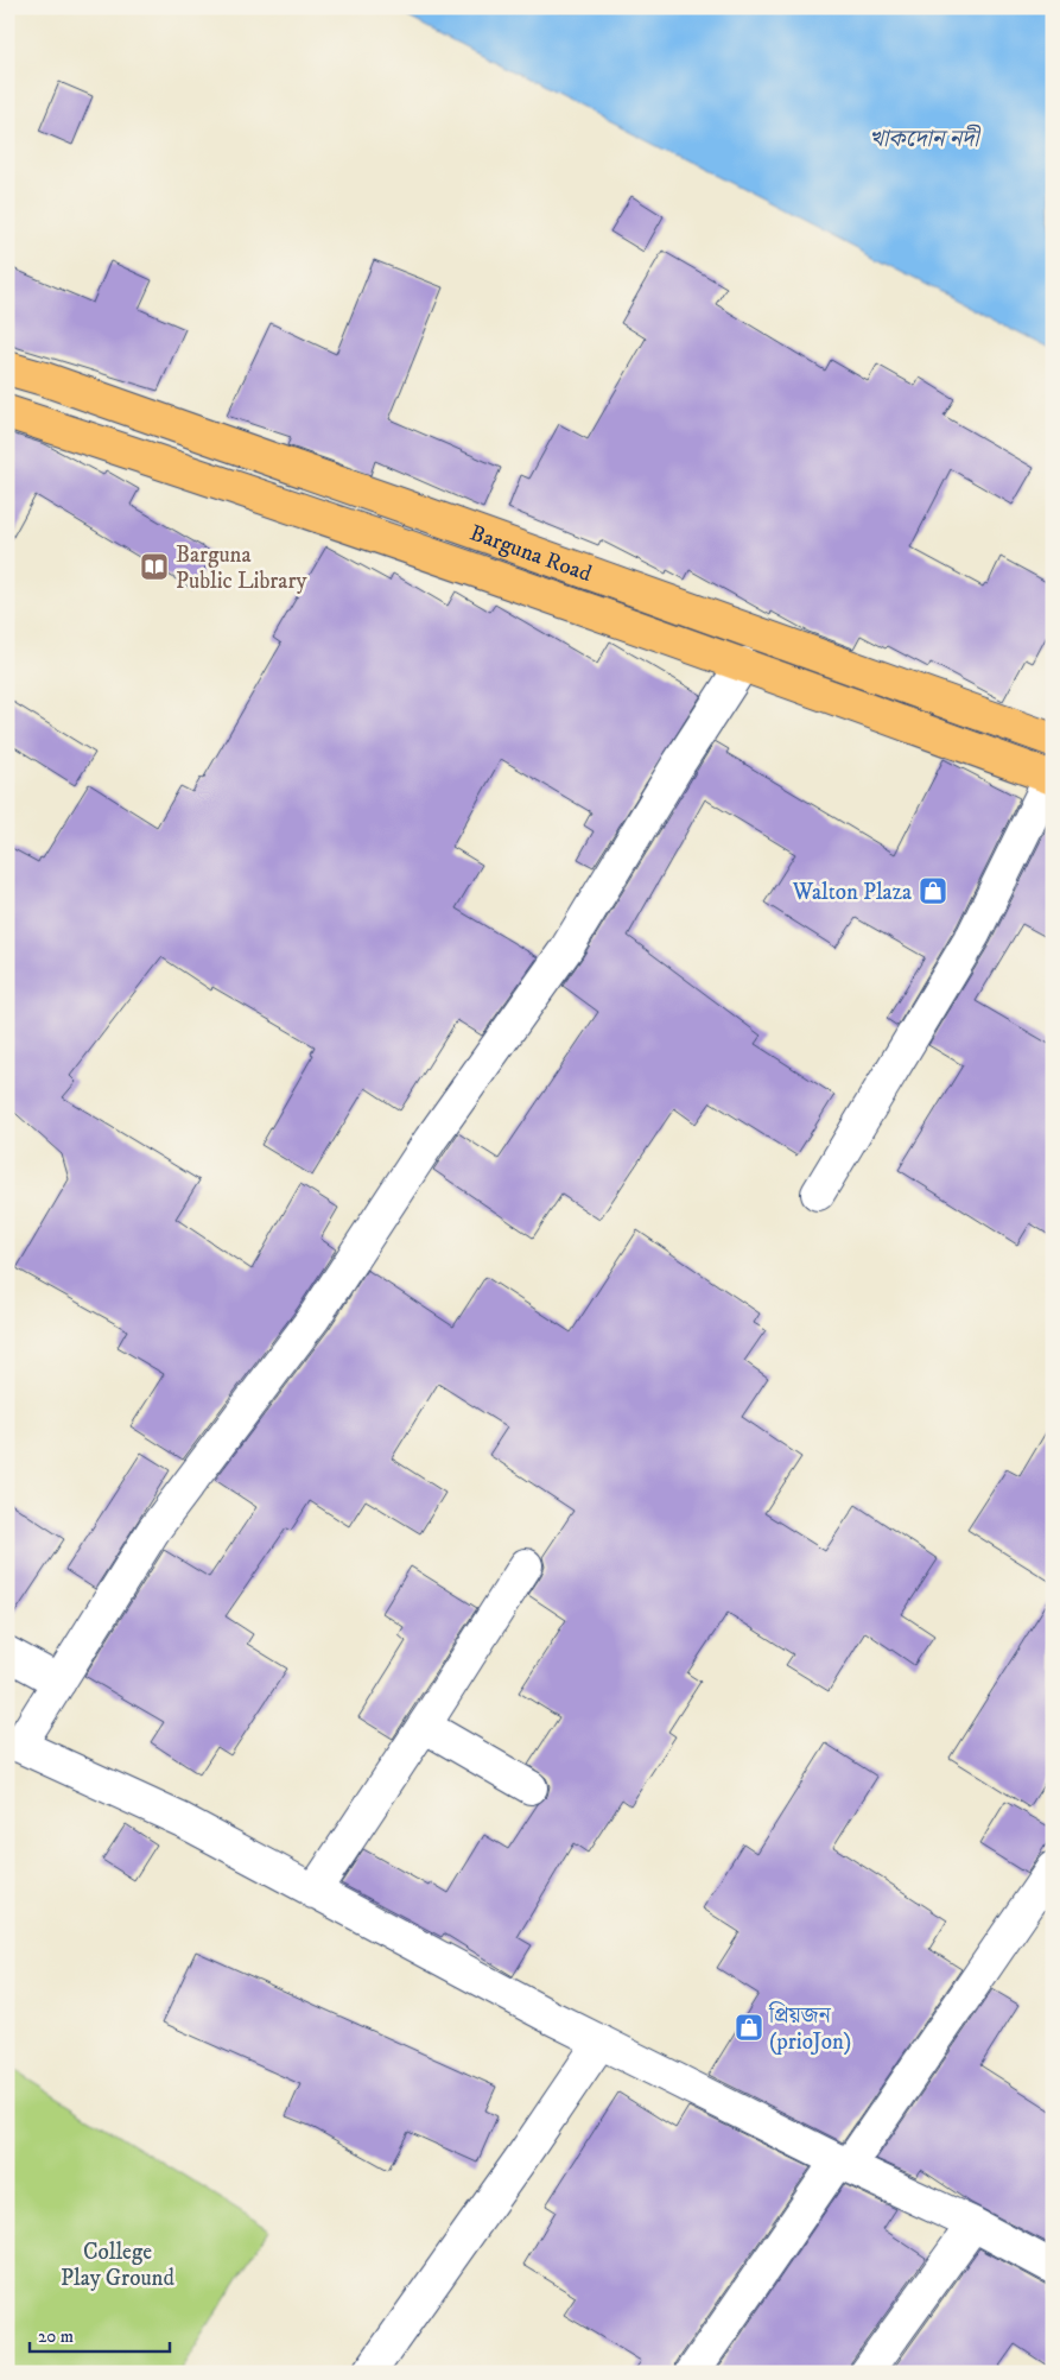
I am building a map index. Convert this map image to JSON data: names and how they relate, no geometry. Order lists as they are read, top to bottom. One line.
{"streets":{"main road":["Barguna Road"]},"water":["খাকদোন নদী"],"parks":["College Play Ground"],"places":{"library":["Barguna Public Library"],"shop":["Walton Plaza","প্রিয়জন (prioJon)"]},"scale_bar":"20 m"}
